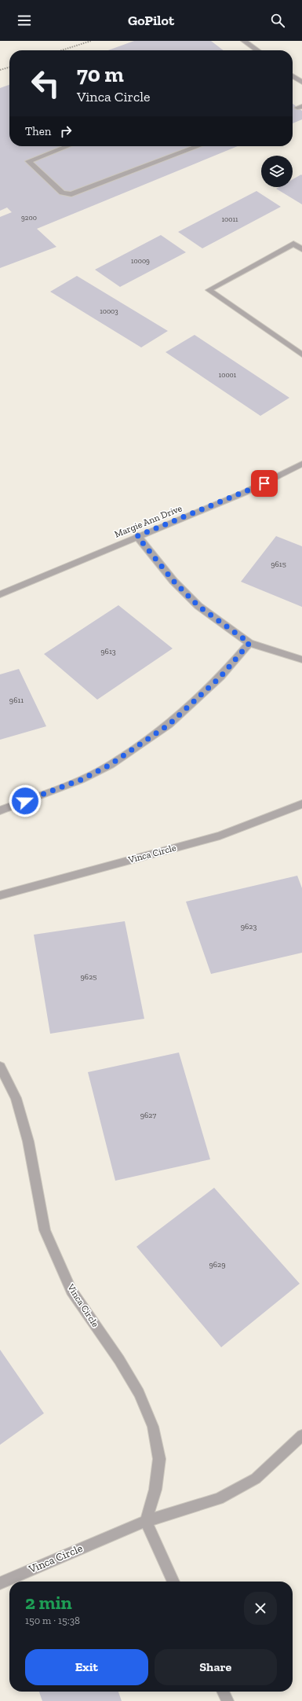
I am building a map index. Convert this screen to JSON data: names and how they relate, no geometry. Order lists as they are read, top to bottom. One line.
{"streets":{"street":["Margie Ann Drive","Vinca Circle"]},"house_numbers":["9200","10011","10009","10003","10001","9615","9613","9611","9623","9625","9627","9629"],"page":{"header":"GoPilot","turn":["70 m","Vinca Circle"],"then":"Then","heading":["2 min","150 m · 15:38"],"buttons":["Exit","Share"]}}
